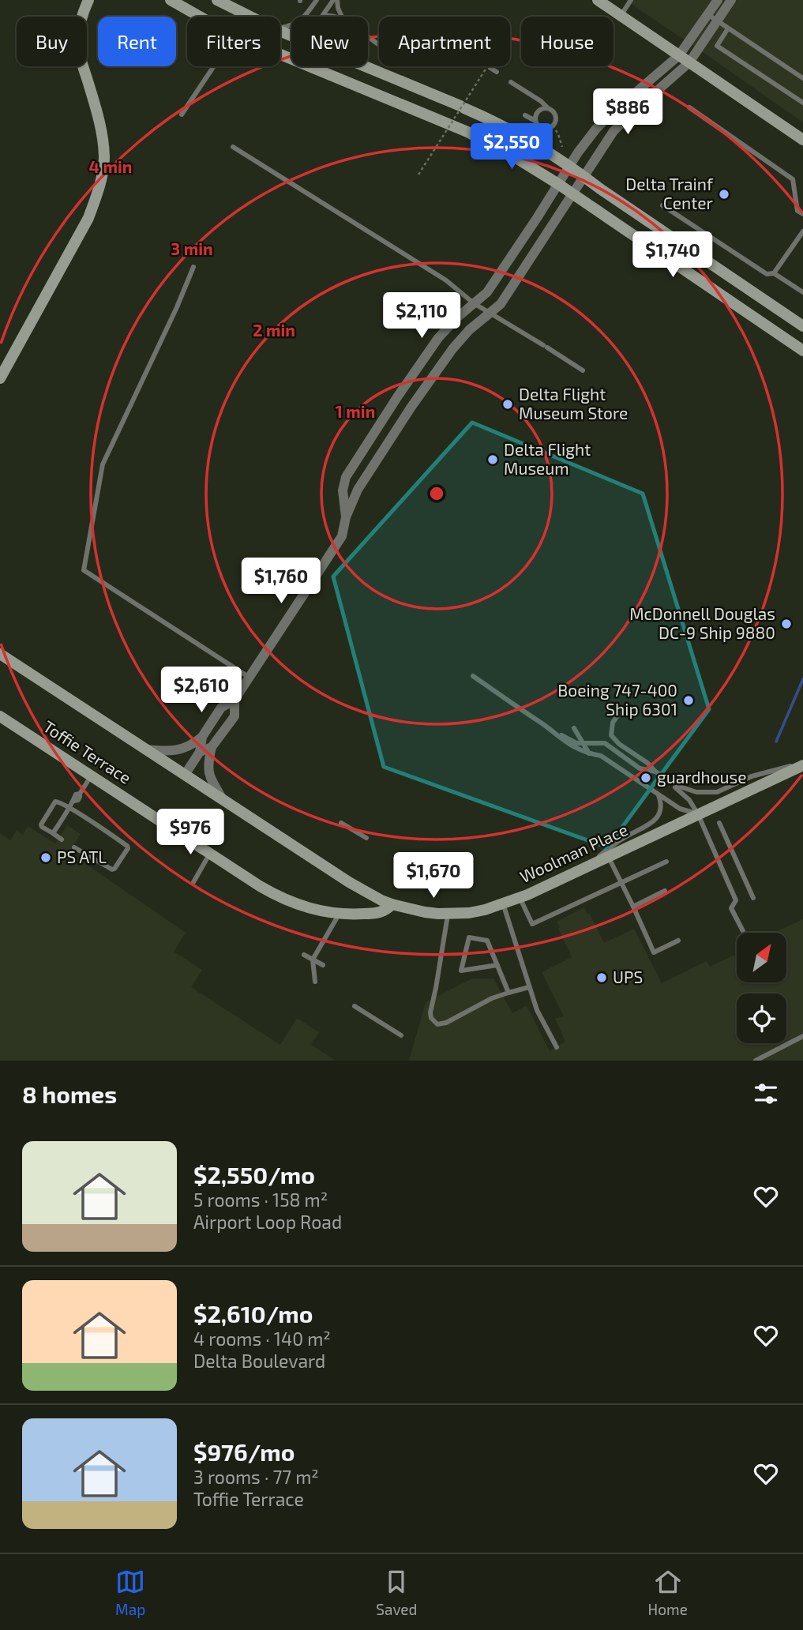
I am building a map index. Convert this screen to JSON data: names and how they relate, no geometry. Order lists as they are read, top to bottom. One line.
{"streets":{"street":["Toffie Terrace","Woolman Place"]},"crossings":[["Toffie Terrace","Woolman Place"]],"places":["Delta Trainf Center","Delta Flight Museum Store","Delta Flight Museum","McDonnell Douglas DC-9 Ship 9880","Boeing 747-400 Ship 6301","guardhouse","PS ATL","UPS"],"north":"top right","page":{"chip":["Buy","Rent","Filters","New","Apartment","House"],"price":["$886","$2,550","$1,740","$2,110","$1,760","$2,610","$976","$1,670"],"heading":"8 homes","list":[{"name":"$2,550/mo","note":"5 rooms · 158 m² · Airport Loop Road"},{"name":"$2,610/mo","note":"4 rooms · 140 m² · Delta Boulevard"},{"name":"$976/mo","note":"3 rooms · 77 m² · Toffie Terrace"}],"tabs":["Map","Saved","Home"]},"rings":["4 min","3 min","2 min","1 min"]}
